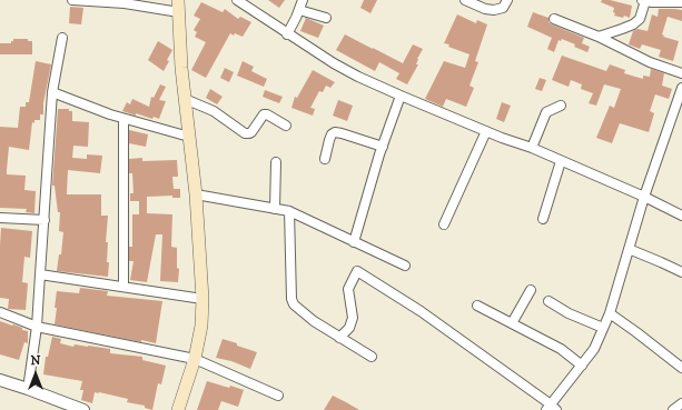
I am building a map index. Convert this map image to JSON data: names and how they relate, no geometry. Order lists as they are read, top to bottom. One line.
{"north":"top"}
